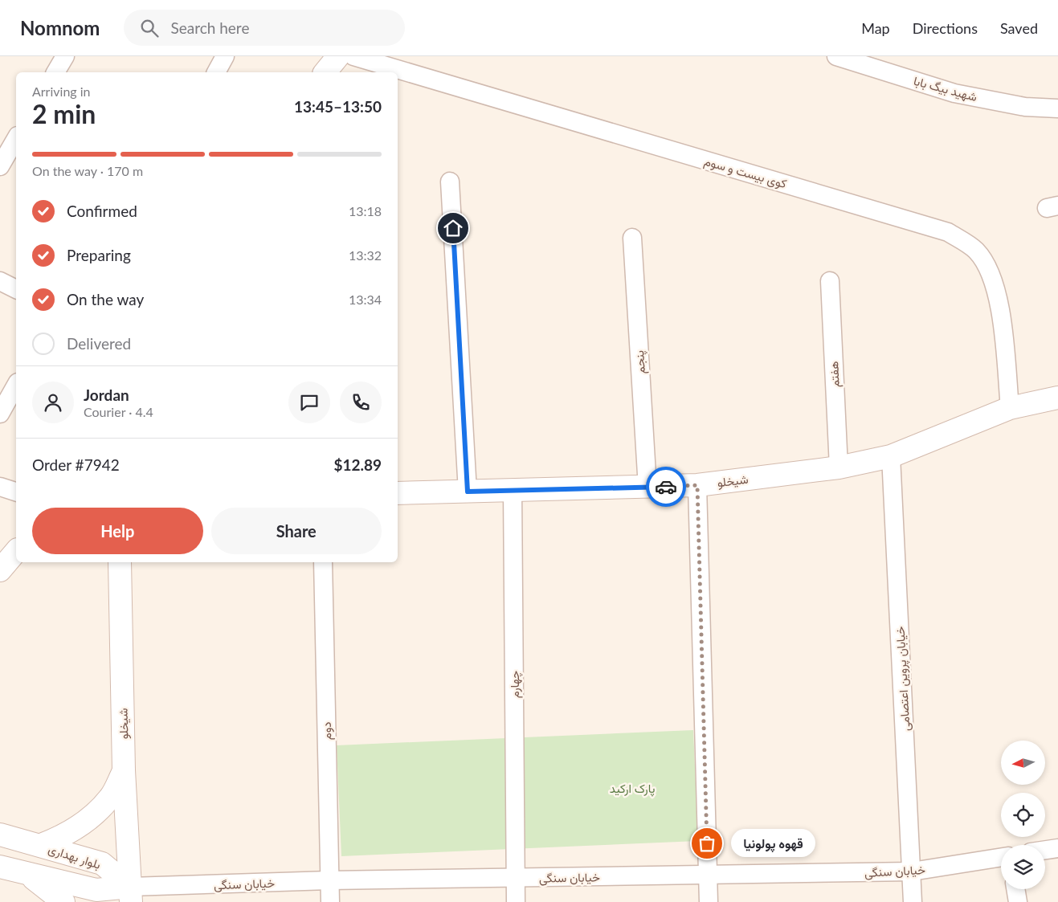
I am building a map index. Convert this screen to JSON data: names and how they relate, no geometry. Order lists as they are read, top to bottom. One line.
{"streets":{"main road":["شیخلو","بلوار بهداری"],"street":["شهید بیگ بابا","کوی بیست و سوم","پنجم","هفتم","خیابان پروین اعتصامی","چهارم","دوم","خیابان سنگی"]},"crossings":[["کوی بیست و سوم","شیخلو"],["پنجم","شیخلو"],["هفتم","شیخلو"],["شیخلو","خیابان پروین اعتصامی"],["شیخلو","چهارم"],["شیخلو","بلوار بهداری"],["شیخلو","خیابان سنگی"],["خیابان پروین اعتصامی","خیابان سنگی"],["چهارم","خیابان سنگی"],["دوم","خیابان سنگی"],["بلوار بهداری","خیابان سنگی"]],"parks":["پارک ارکید"],"places":["قهوه پولونیا"],"north":"left","page":{"header":"Nomnom","search":"Search here","nav":["Map","Directions","Saved"],"heading":["2 min","Arriving in","13:45–13:50"],"panel":["Jordan","Courier · 4.4","Order #7942","$12.89"],"bar":"On the way · 170 m","list":[["Confirmed","13:18"],["Preparing","13:32"],["On the way","13:34"],"Delivered"],"buttons":["Help","Share"],"bubble":"قهوه پولونیا"}}
